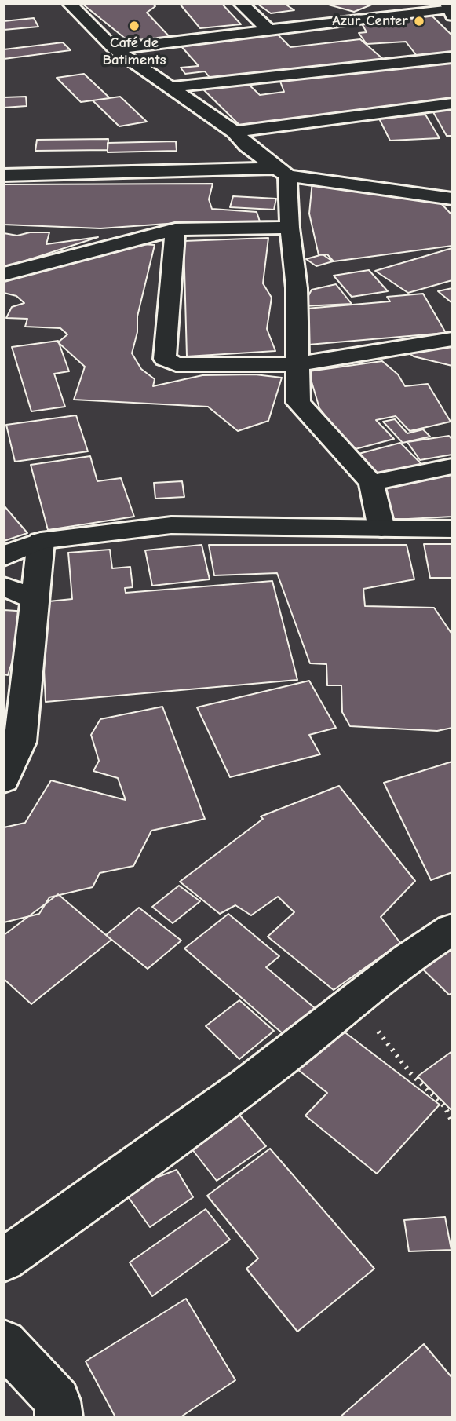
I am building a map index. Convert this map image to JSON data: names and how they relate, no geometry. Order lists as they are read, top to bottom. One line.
{"places":["Azur Center","Café de Batiments"]}
